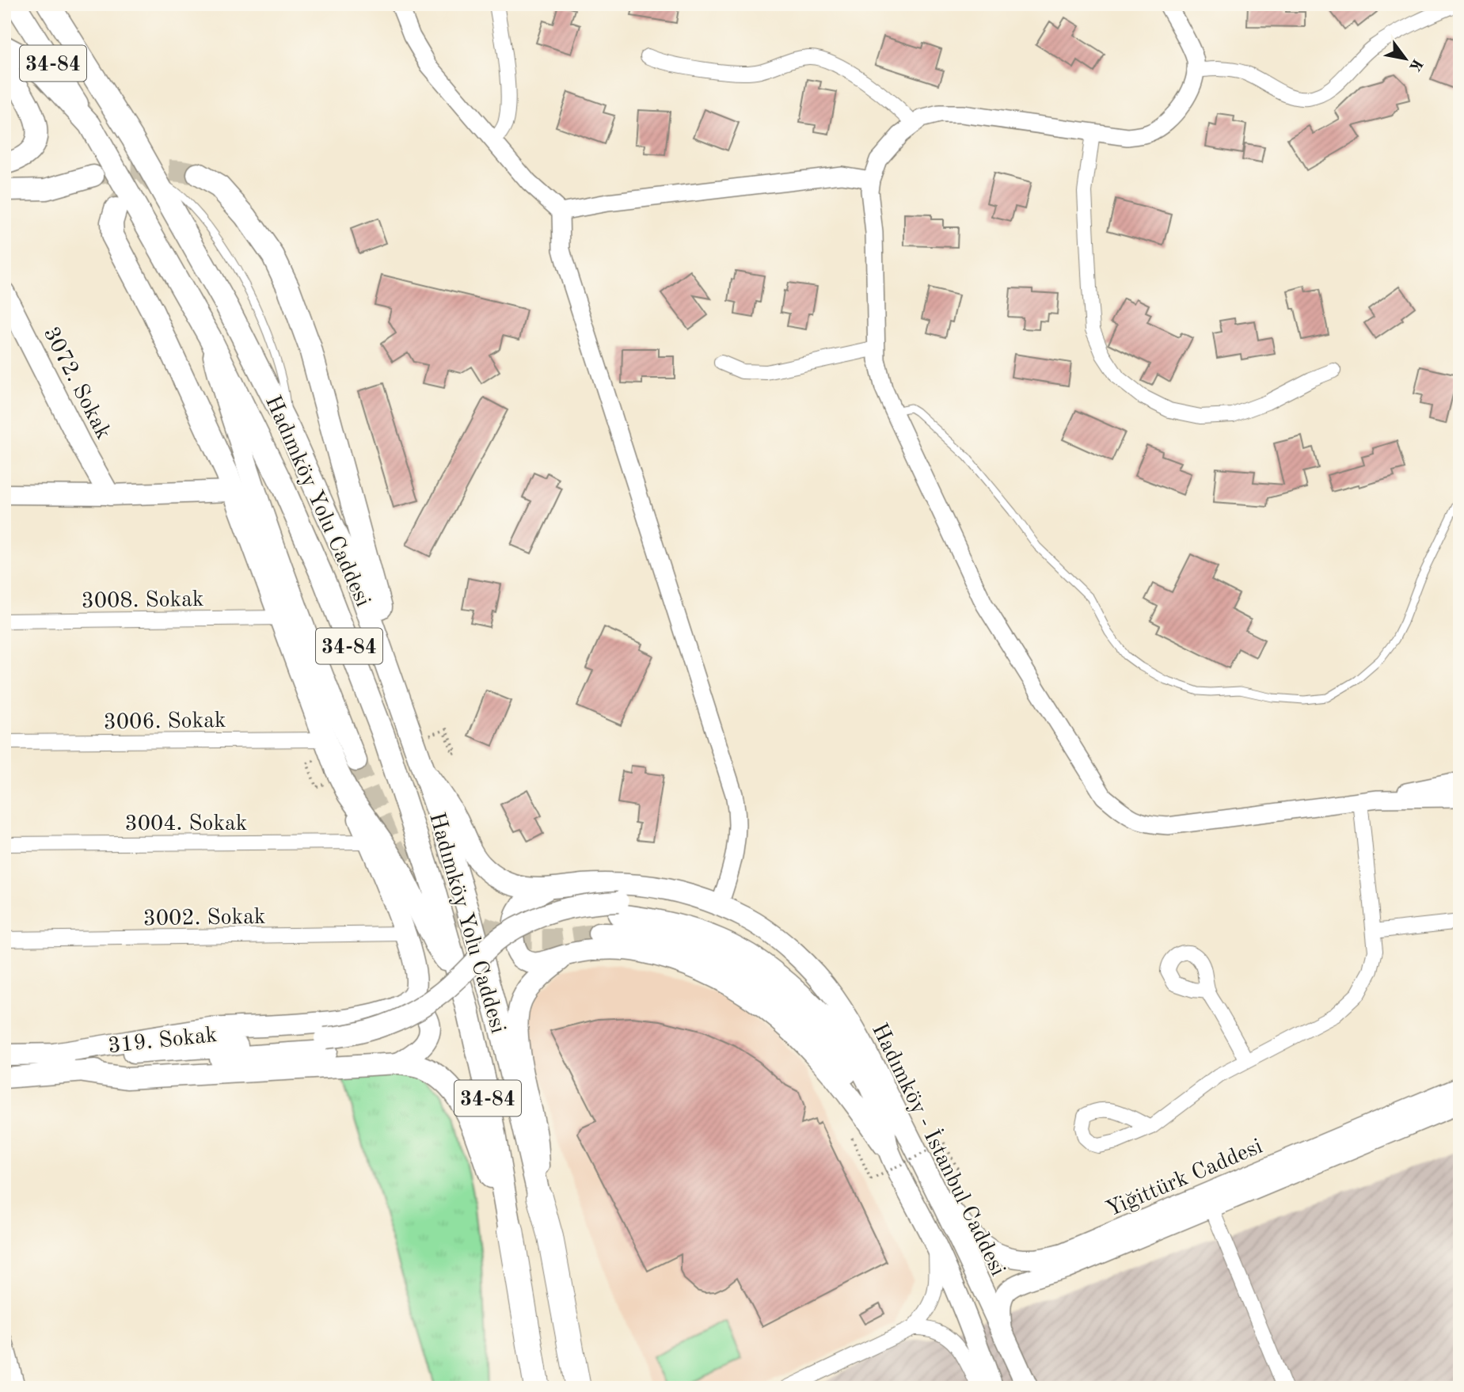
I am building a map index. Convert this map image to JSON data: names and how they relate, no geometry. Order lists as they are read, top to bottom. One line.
{"streets":{"highway":["34-84","Hadımköy Yolu Caddesi"],"main road":["3072. Sokak","319. Sokak","Hadımköy - İstanbul Caddesi","Yiğittürk Caddesi"],"street":["3008. Sokak","3006. Sokak","3004. Sokak","3002. Sokak"]},"crossings":[["34-84","Hadımköy Yolu Caddesi"],["Hadımköy - İstanbul Caddesi","Yiğittürk Caddesi"]],"north":"bottom right"}
